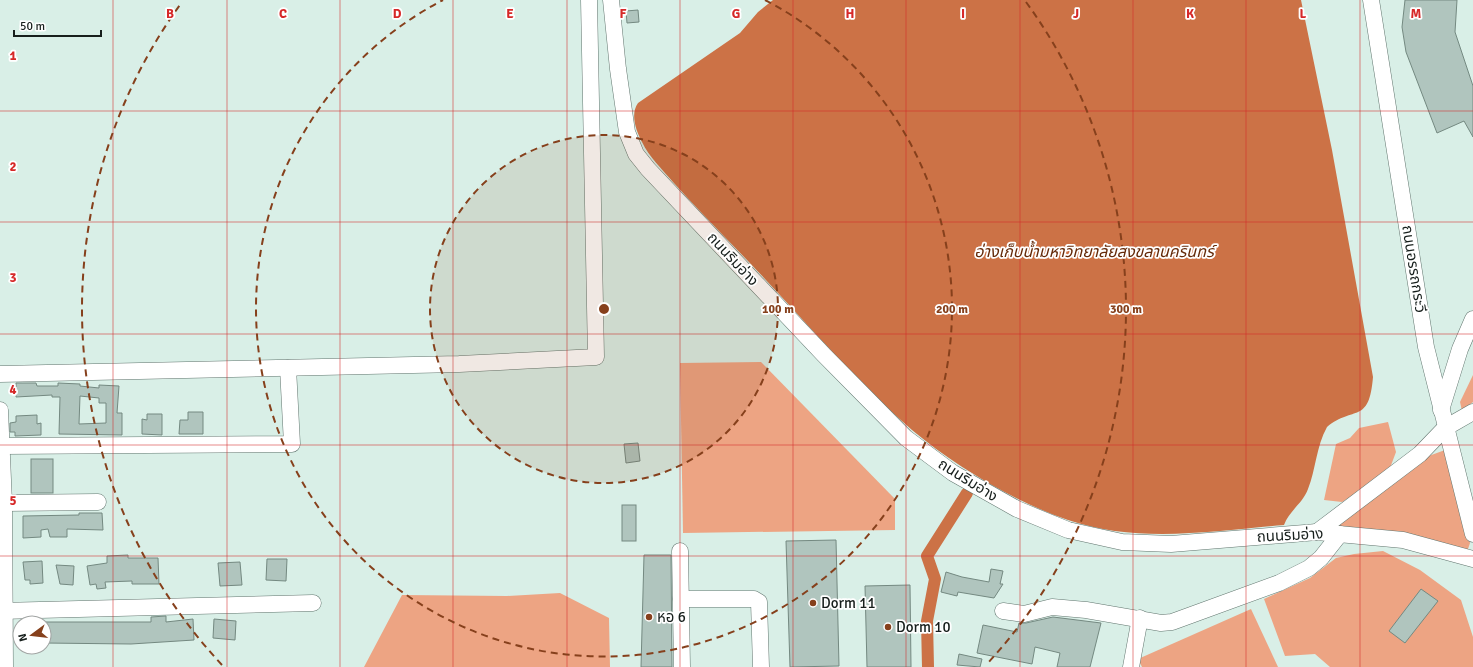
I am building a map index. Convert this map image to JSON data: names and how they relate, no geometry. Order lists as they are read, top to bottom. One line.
{"streets":{"street":["ถนนริมอ่าง","ถนนอรรถกระวี"]},"water":["อ่างเก็บน้ำมหาวิทยาลัยสงขลานครินทร์"],"places":["Dorm 11","หอ 6","Dorm 10"],"scale_bar":"50 m","north":"left","grid":{"columns":["B","C","D","E","F","G","H","I","J","K","L","M"],"rows":["1","2","3","4","5"]},"rings":["100 m","200 m","300 m"]}
